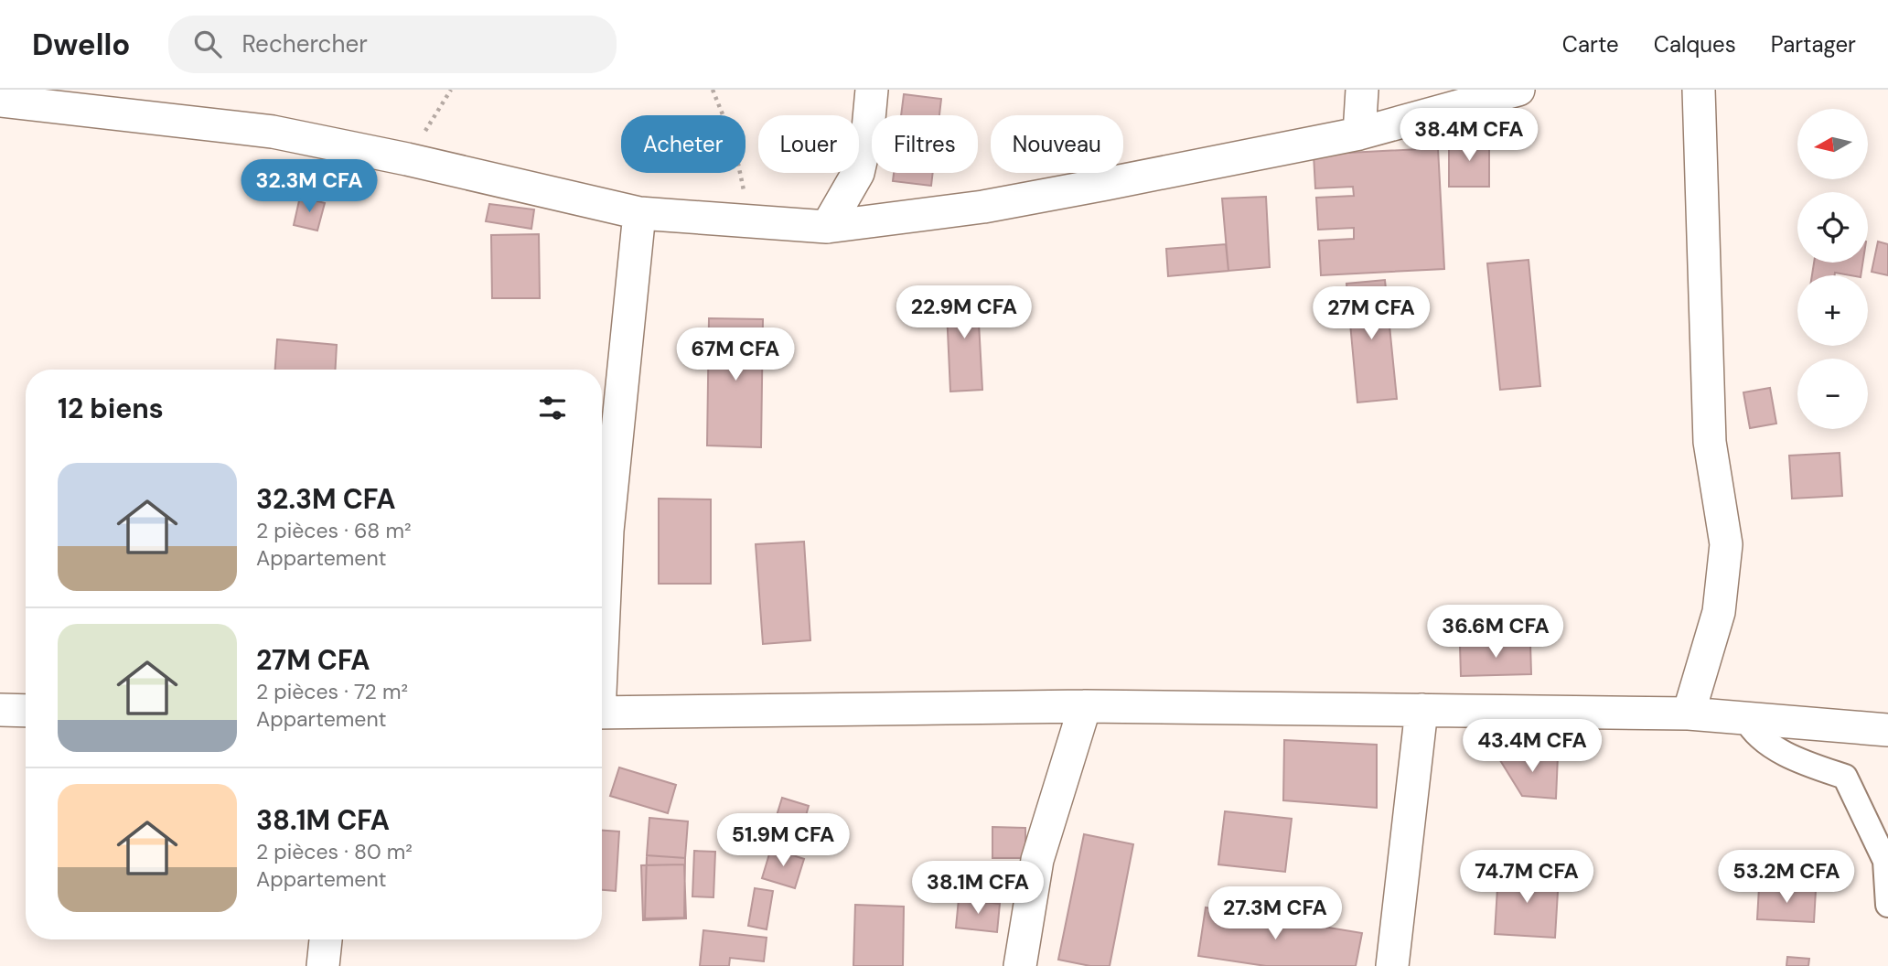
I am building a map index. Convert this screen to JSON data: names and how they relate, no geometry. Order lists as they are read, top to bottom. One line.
{"north":"left","page":{"header":"Dwello","search":"Rechercher","nav":["Carte","Calques","Partager"],"price":["38.4M CFA","32.3M CFA","22.9M CFA","27M CFA","67M CFA","36.6M CFA","43.4M CFA","51.9M CFA","74.7M CFA","53.2M CFA","38.1M CFA","27.3M CFA"],"map_buttons":["+","−"],"chip":["Acheter","Louer","Filtres","Nouveau"],"heading":"12 biens","list":[{"name":"32.3M CFA","note":"2 pièces · 68 m² · Appartement"},{"name":"27M CFA","note":"2 pièces · 72 m² · Appartement"},{"name":"38.1M CFA","note":"2 pièces · 80 m² · Appartement"}]}}
